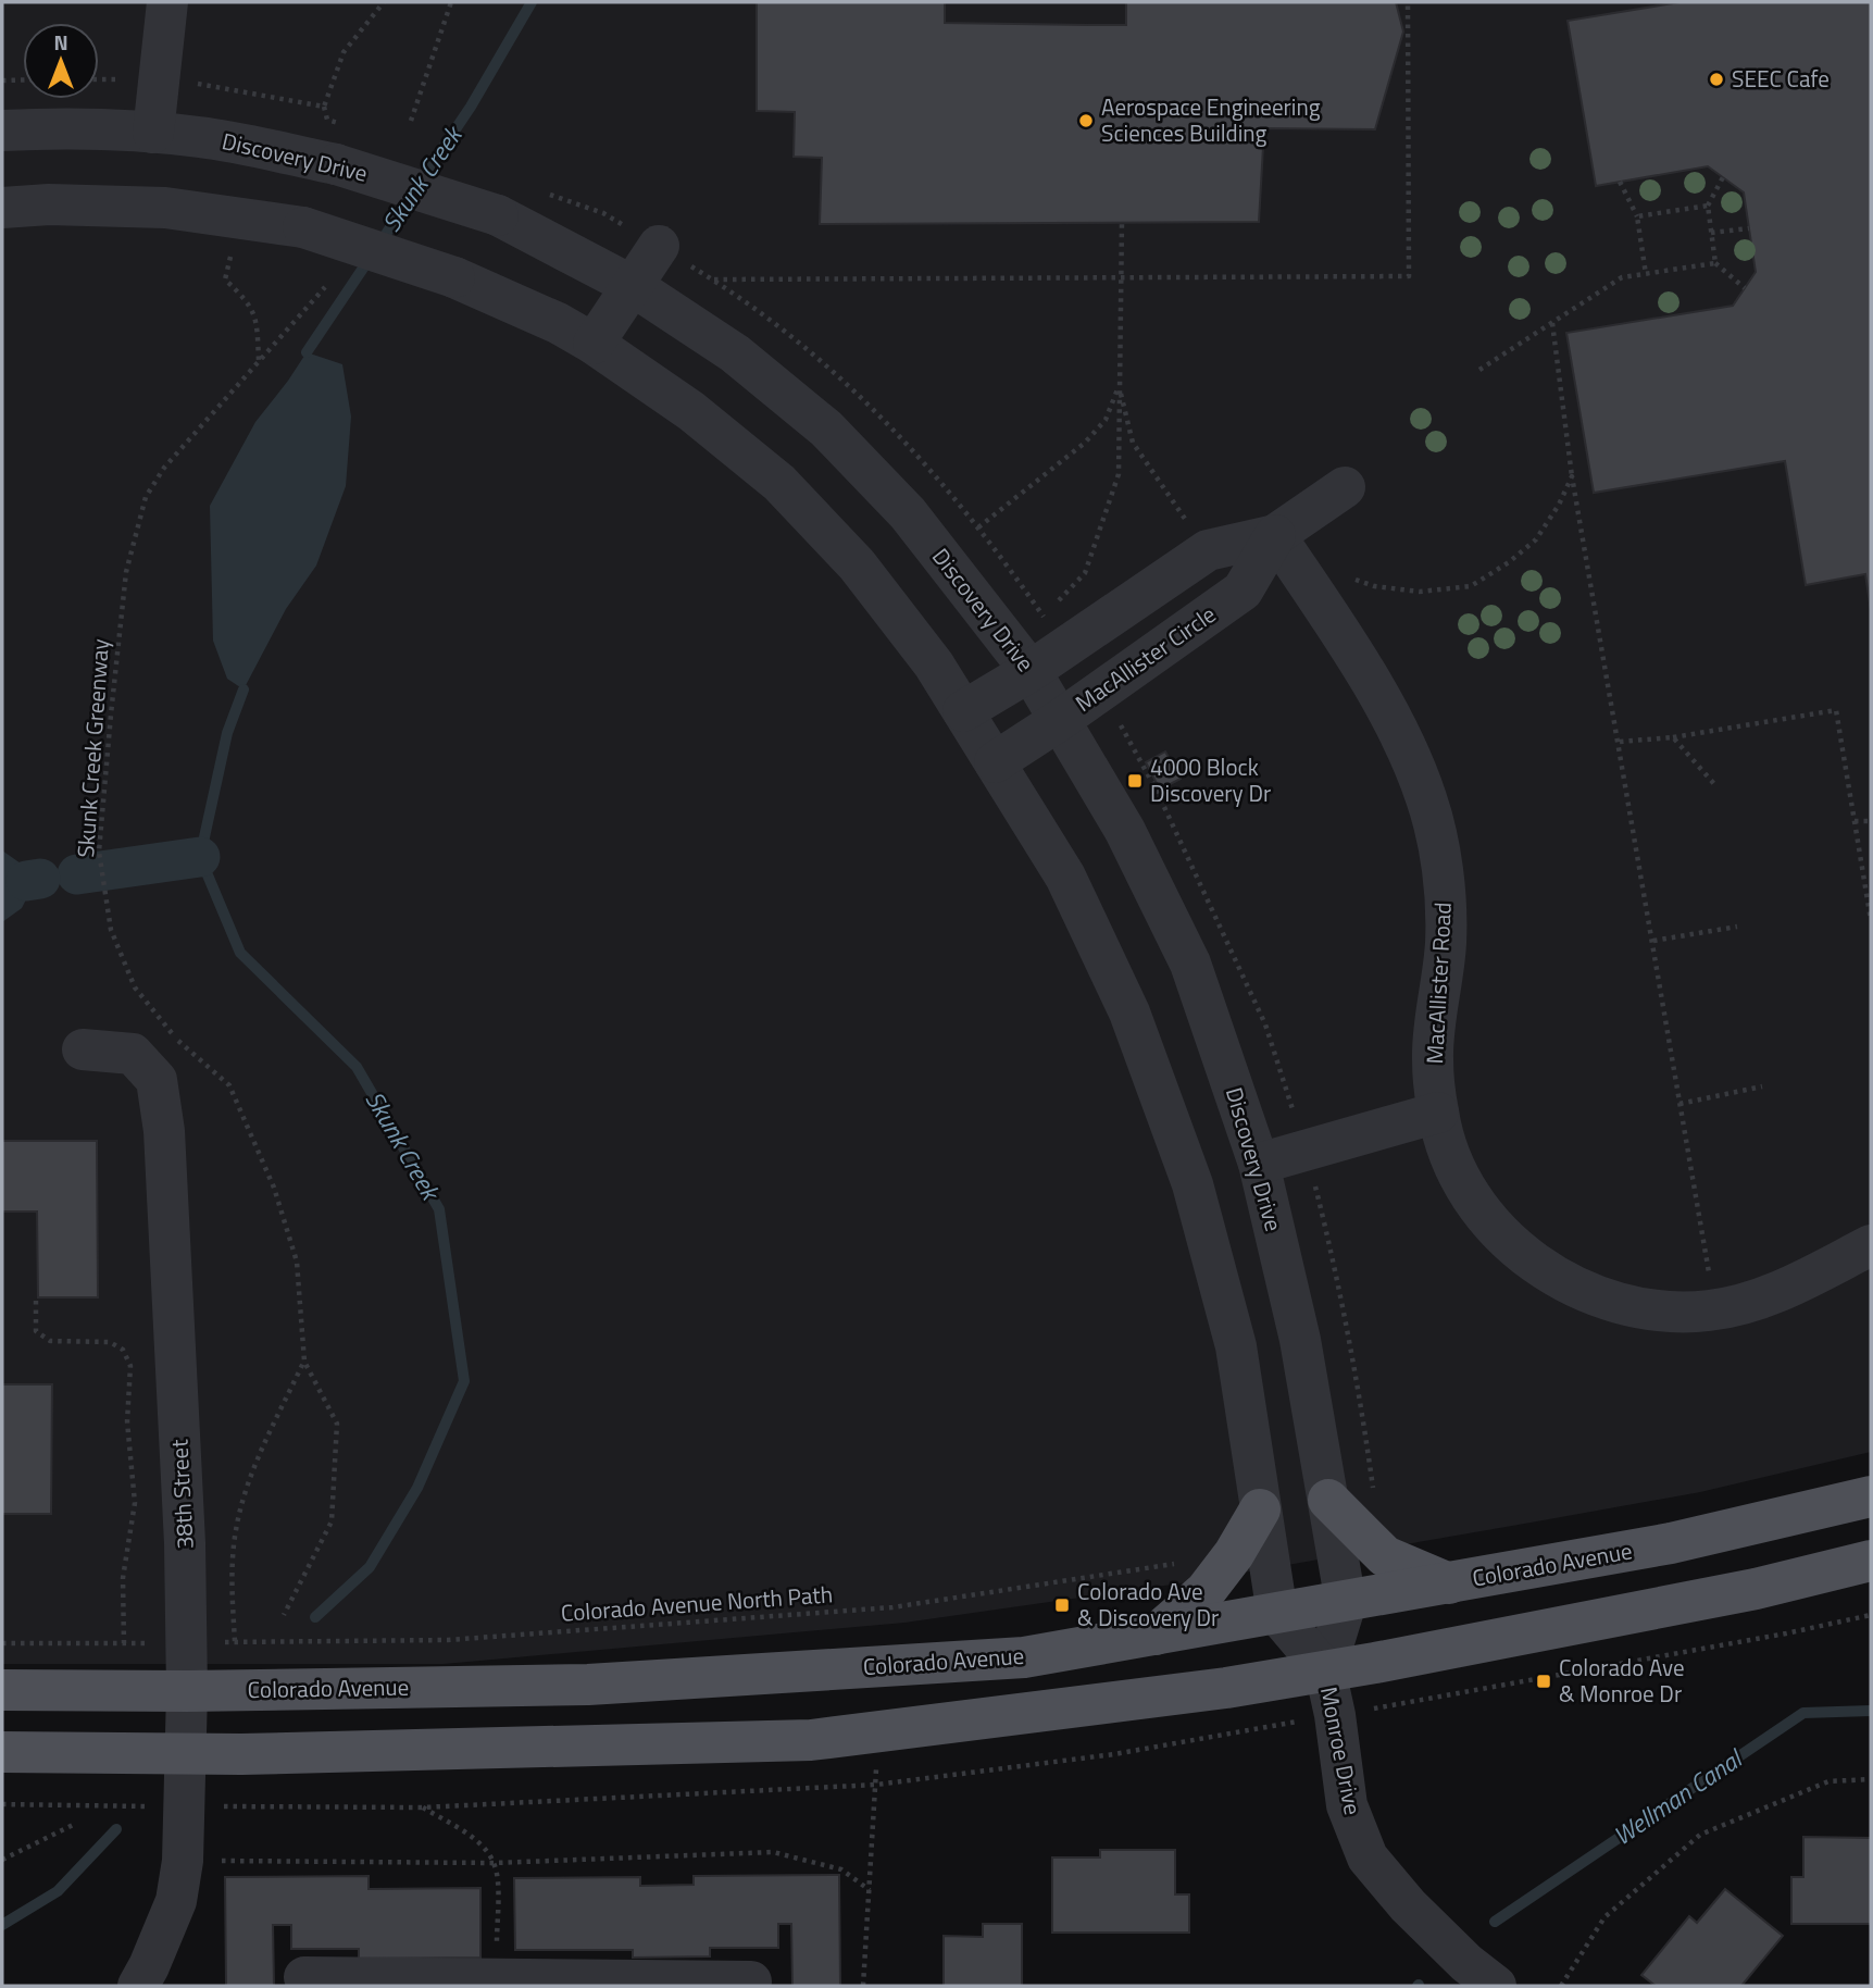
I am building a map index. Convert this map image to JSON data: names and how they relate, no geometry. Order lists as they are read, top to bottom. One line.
{"streets":{"main road":["Colorado Avenue"],"street":["Discovery Drive","MacAllister Circle","MacAllister Road","38th Street","Monroe Drive"],"path":["Skunk Creek Greenway","Colorado Avenue North Path"]},"crossings":[["Discovery Drive","MacAllister Circle"],["Discovery Drive","Colorado Avenue"],["Discovery Drive","Monroe Drive"],["MacAllister Circle","MacAllister Road"],["Skunk Creek Greenway","Colorado Avenue North Path"],["38th Street","Colorado Avenue"],["38th Street","Colorado Avenue North Path"],["Colorado Avenue","Monroe Drive"]],"water":["Skunk Creek","Wellman Canal"],"places":{"other":["SEEC Cafe","Aerospace Engineering Sciences Building"],"transit":["4000 Block Discovery Dr","Colorado Ave & Discovery Dr","Colorado Ave & Monroe Dr"]},"north":"top"}
